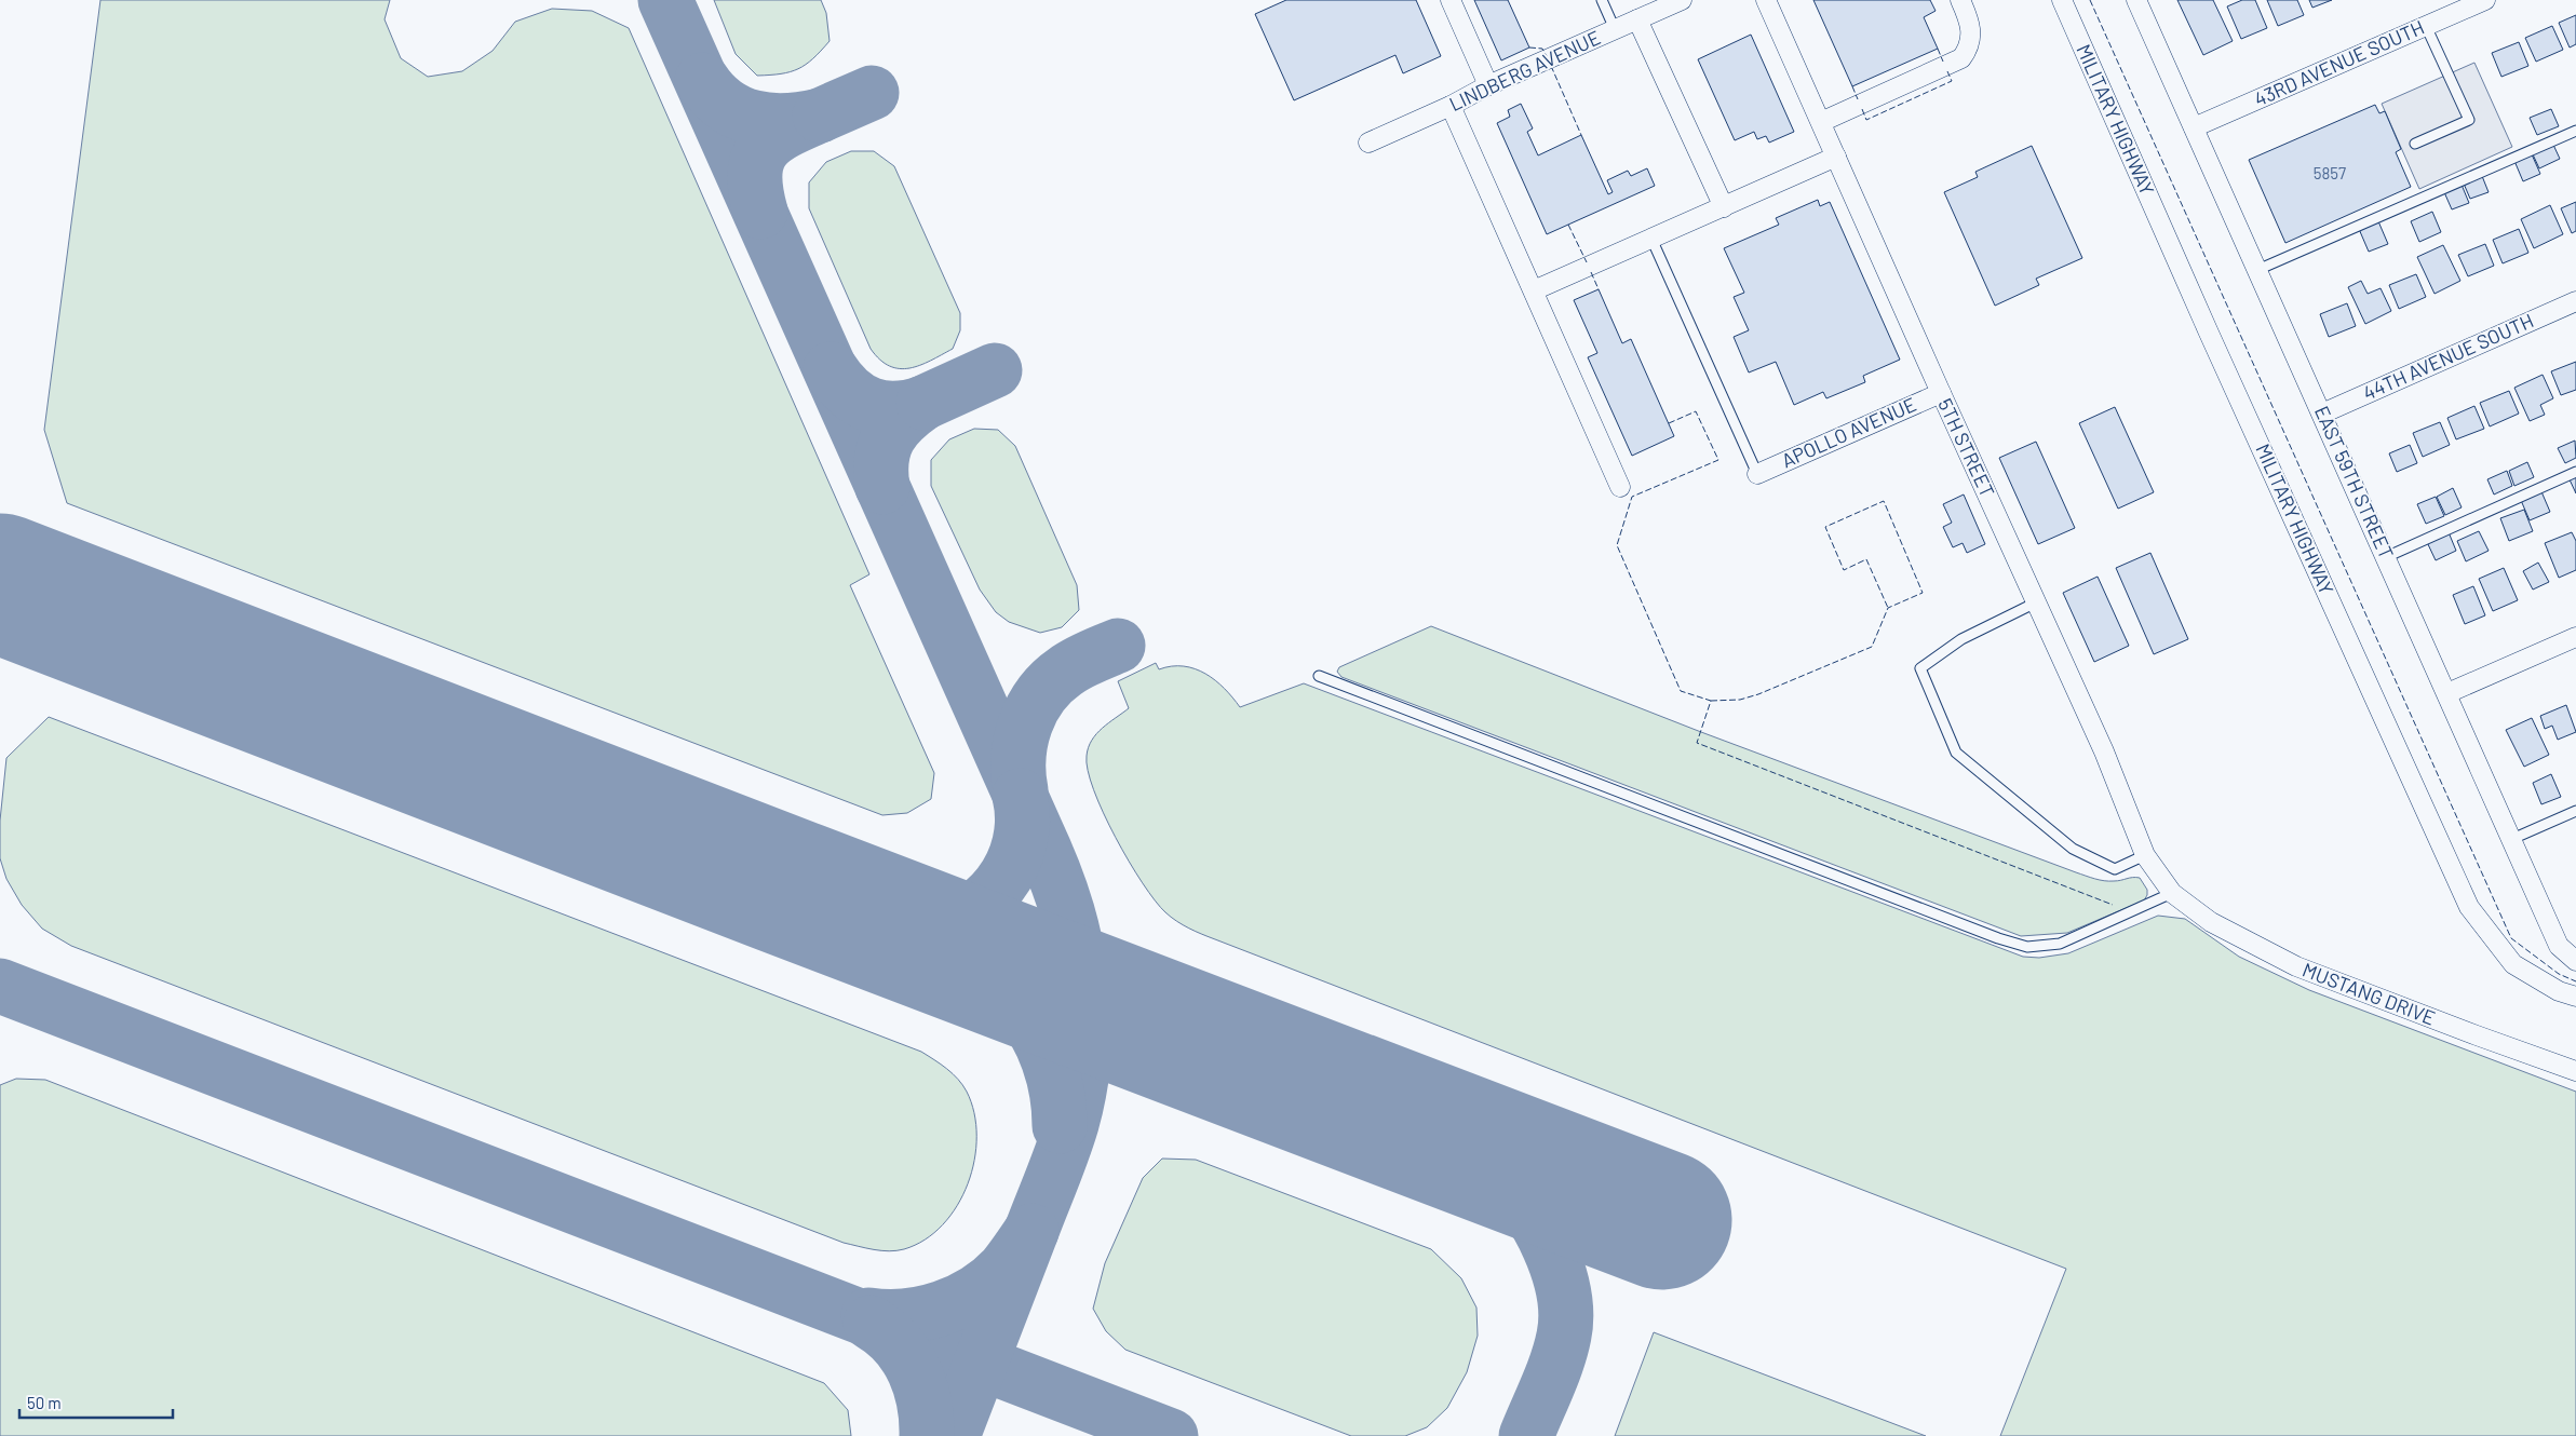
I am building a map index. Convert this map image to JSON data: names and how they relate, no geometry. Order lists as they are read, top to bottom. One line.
{"streets":{"street":["43RD AVENUE SOUTH","LINDBERG AVENUE","MILITARY HIGHWAY","44TH AVENUE SOUTH","APOLLO AVENUE","5TH STREET","EAST 59TH STREET","MUSTANG DRIVE"]},"crossings":[["43RD AVENUE SOUTH","EAST 59TH STREET"],["44TH AVENUE SOUTH","EAST 59TH STREET"],["APOLLO AVENUE","5TH STREET"],["5TH STREET","MUSTANG DRIVE"]],"house_numbers":["5857"],"scale_bar":"50 m"}
